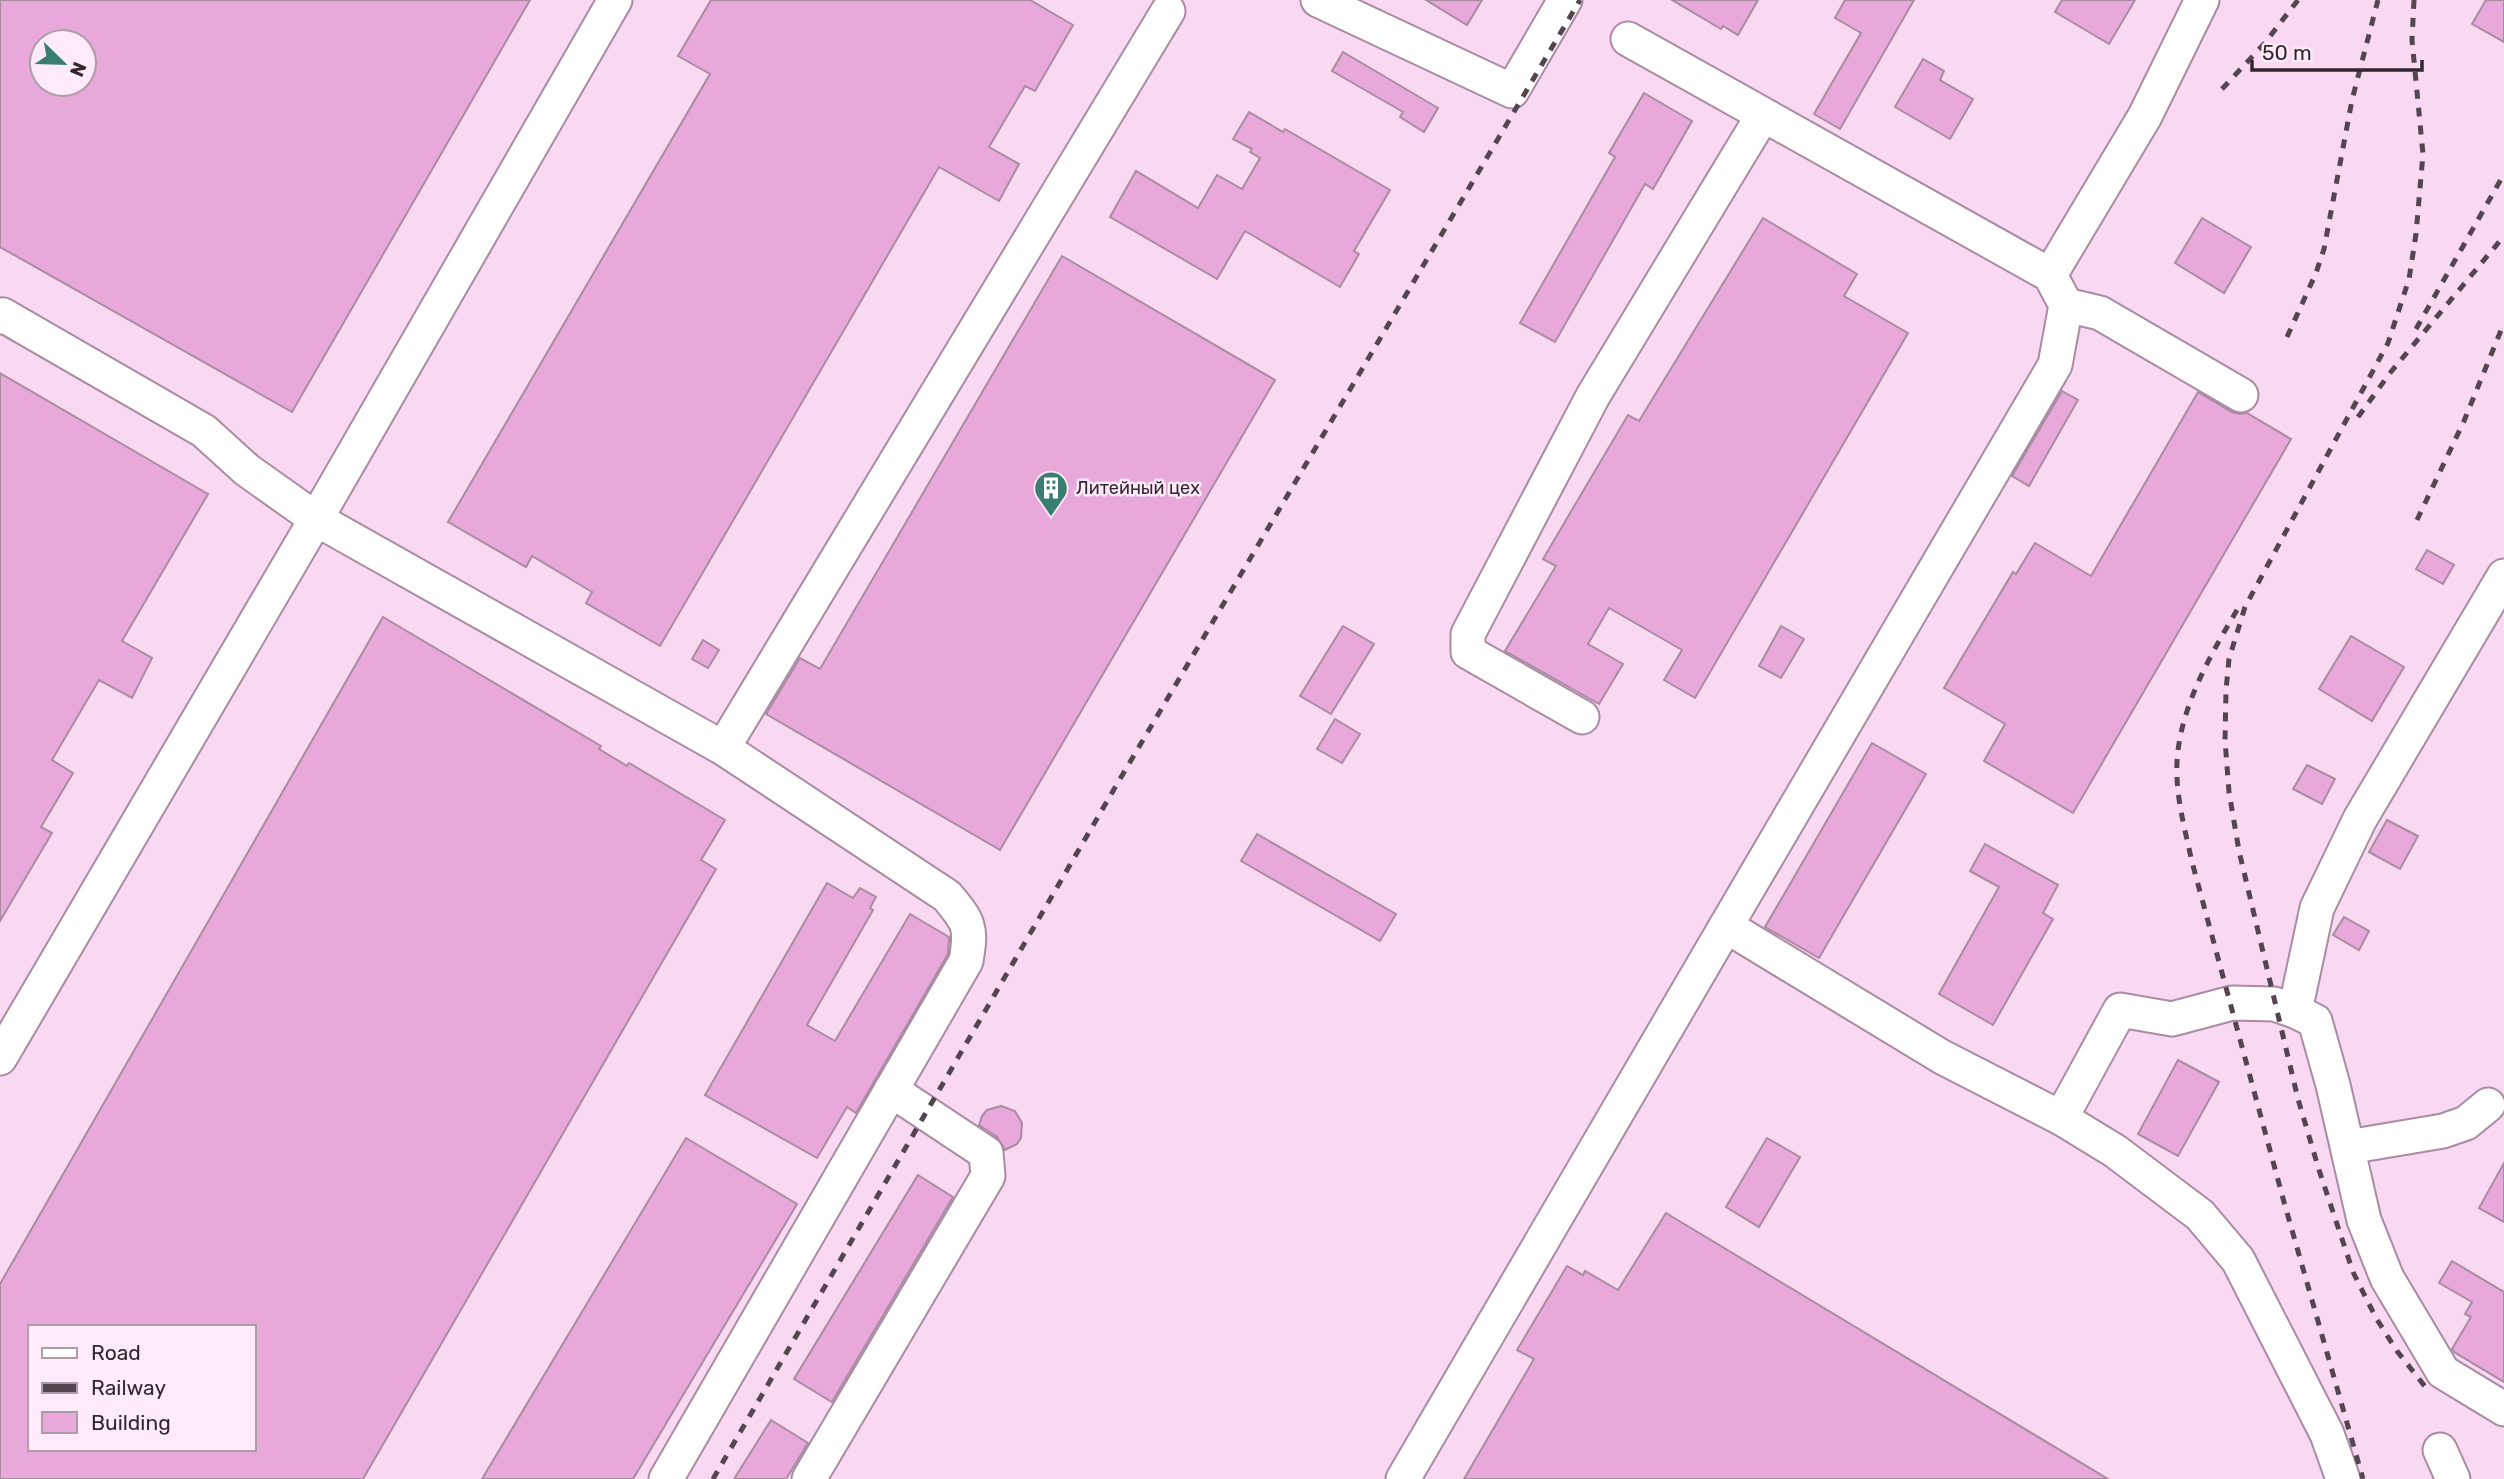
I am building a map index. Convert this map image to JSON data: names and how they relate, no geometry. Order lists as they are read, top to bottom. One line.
{"places":{"building":["Литейный цех"]},"legend":["Road","Railway","Building"],"scale_bar":"50 m","north":"bottom right"}
